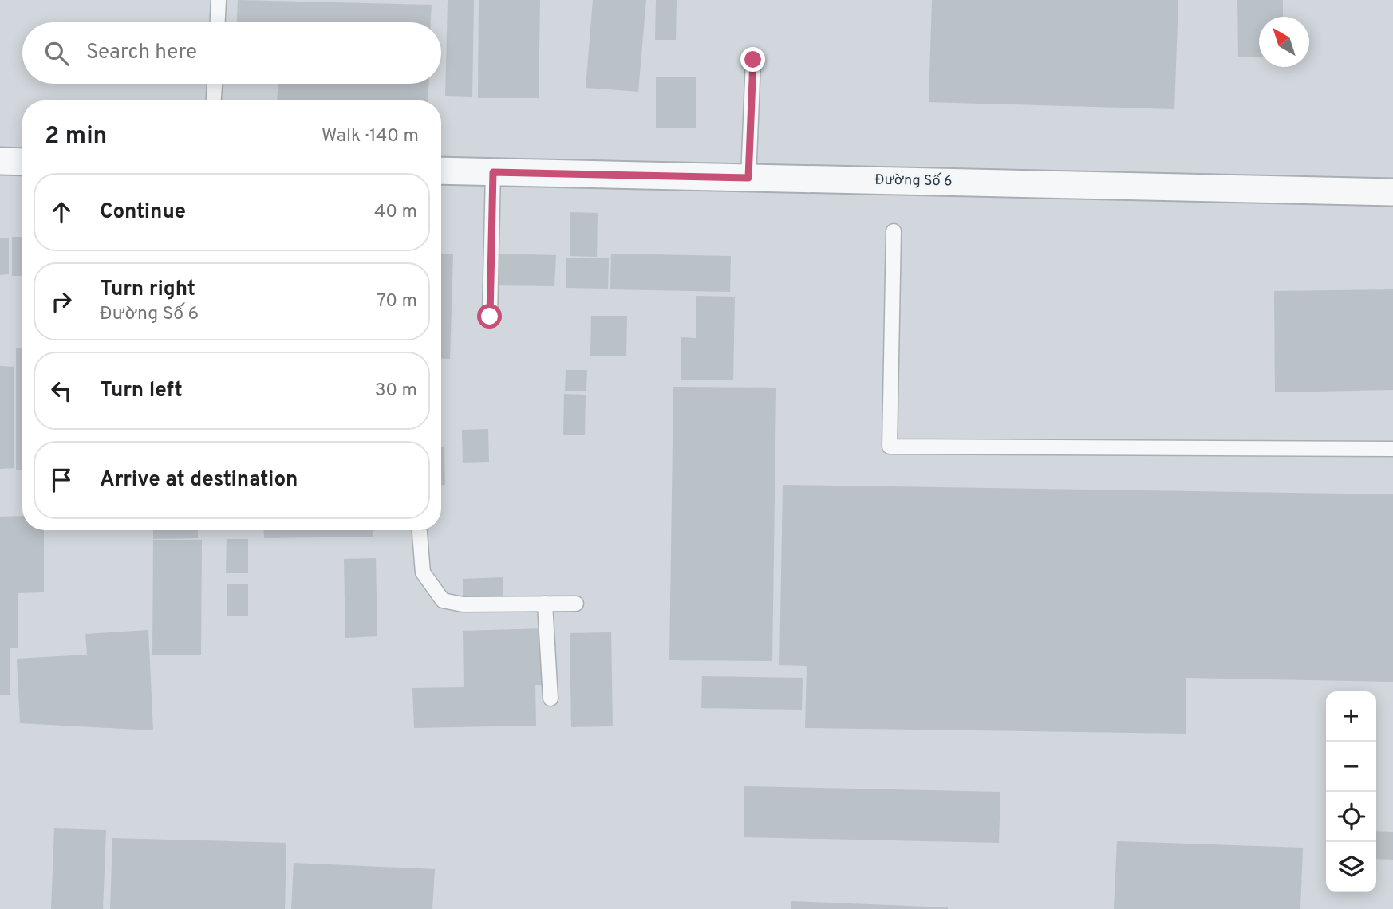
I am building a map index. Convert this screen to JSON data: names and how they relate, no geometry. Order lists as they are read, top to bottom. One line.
{"streets":{"street":["Đường Số 6"]},"north":"top left","page":{"search":"Search here","heading":["2 min","Walk · 140 m"],"list":[["Continue","40 m"],["Turn right","Đường Số 6","70 m"],["Turn left","30 m"],"Arrive at destination"],"map_buttons":["+","−"]}}
